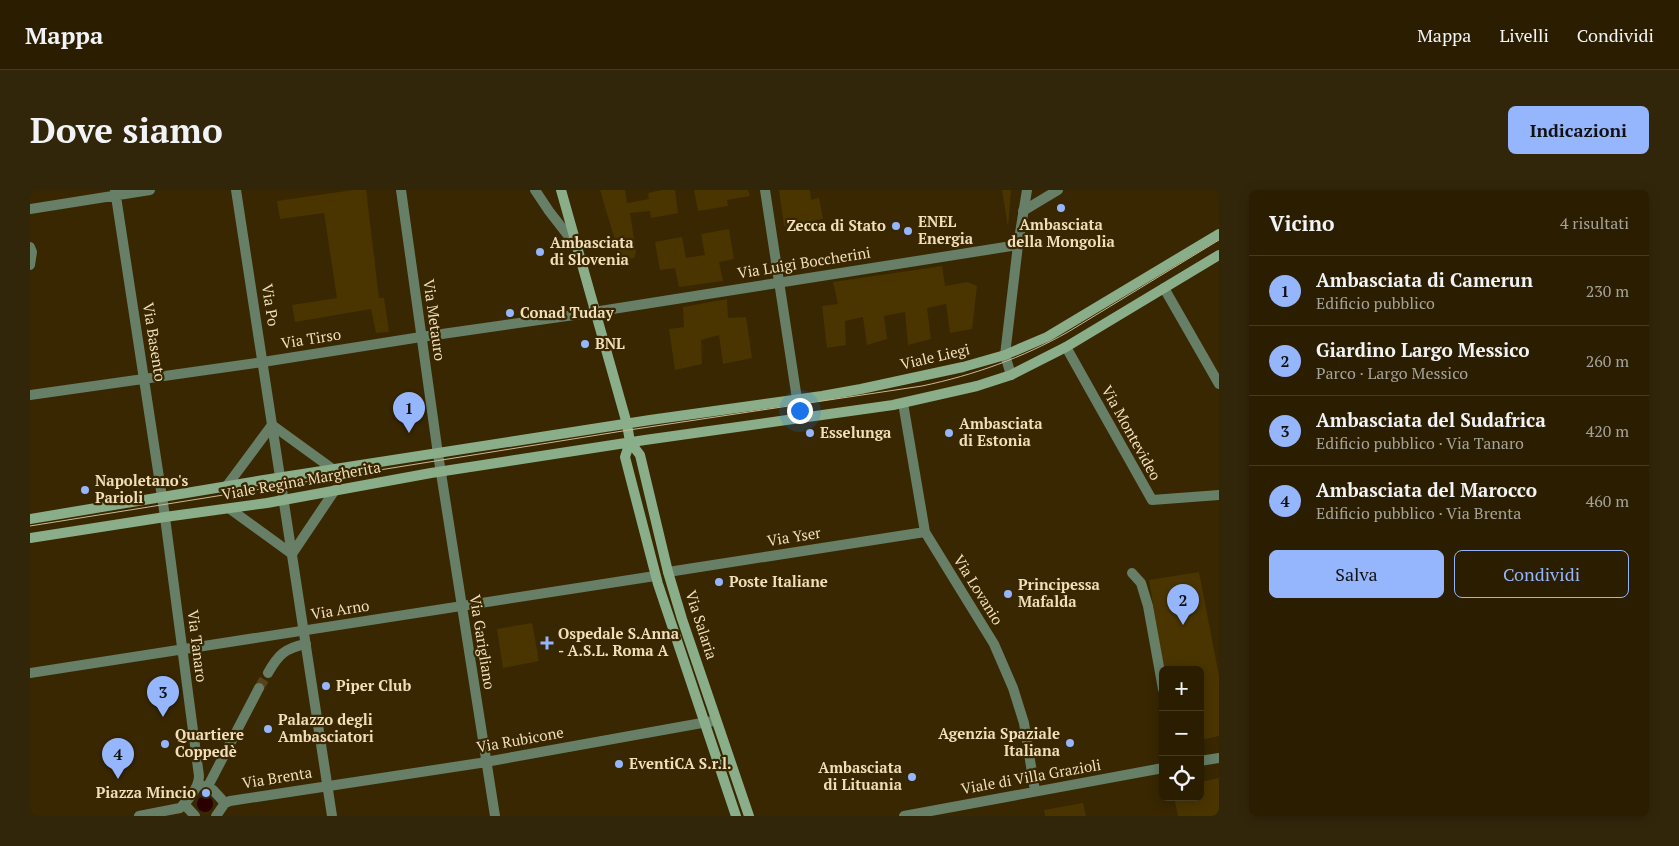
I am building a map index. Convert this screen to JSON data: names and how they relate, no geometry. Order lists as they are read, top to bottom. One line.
{"streets":{"main road":["Viale Liegi","Viale Regina Margherita","Via Salaria"],"street":["Via Luigi Boccherini","Via Po","Via Metauro","Via Tirso","Via Basento","Via Montevideo","Via Yser","Via Lovanio","Via Arno","Via Garigliano","Via Tanaro","Via Rubicone","Viale di Villa Grazioli","Via Brenta"]},"crossings":[["Via Luigi Boccherini","Via Tirso"],["Via Luigi Boccherini","Via Salaria"],["Via Po","Via Tirso"],["Via Po","Viale Regina Margherita"],["Via Po","Via Arno"],["Via Po","Via Rubicone"],["Via Po","Via Brenta"],["Via Metauro","Via Tirso"],["Via Metauro","Viale Regina Margherita"],["Via Tirso","Via Basento"],["Via Tirso","Via Salaria"],["Via Basento","Viale Regina Margherita"],["Viale Liegi","Viale Regina Margherita"],["Viale Liegi","Via Salaria"],["Viale Regina Margherita","Via Salaria"],["Viale Regina Margherita","Via Garigliano"],["Viale Regina Margherita","Via Tanaro"],["Via Yser","Via Lovanio"],["Via Yser","Via Salaria"],["Via Lovanio","Viale di Villa Grazioli"],["Via Arno","Via Salaria"],["Via Arno","Via Garigliano"],["Via Arno","Via Tanaro"],["Via Salaria","Via Rubicone"],["Via Garigliano","Via Rubicone"],["Via Rubicone","Via Brenta"]],"places":{"other":["Ambasciata della Mongolia","Zecca di Stato","ENEL Energia","Ambasciata di Slovenia","Conad Tuday","BNL","Esselunga","Ambasciata di Estonia","Napoletano's Parioli","Poste Italiane","Principessa Mafalda","Piper Club","Palazzo degli Ambasciatori","Agenzia Spaziale Italiana","Quartiere Coppedè","EventiCA S.r.l.","Ambasciata di Lituania","Piazza Mincio"],"health":["Ospedale S.Anna - A.S.L. Roma A"]},"page":{"header":"Mappa","nav":["Mappa","Livelli","Condividi"],"buttons":["Indicazioni",["Salva","Condividi"]],"title":"Dove siamo","heading":["Vicino","4 risultati"],"list":[{"mark":"1","name":"Ambasciata di Camerun","note":"Edificio pubblico","value":"230 m"},{"mark":"2","name":"Giardino Largo Messico","note":"Parco · Largo Messico","value":"260 m"},{"mark":"3","name":"Ambasciata del Sudafrica","note":"Edificio pubblico · Via Tanaro","value":"420 m"},{"mark":"4","name":"Ambasciata del Marocco","note":"Edificio pubblico · Via Brenta","value":"460 m"}],"pins":["1","2","3","4"],"map_buttons":["+","−"]}}
